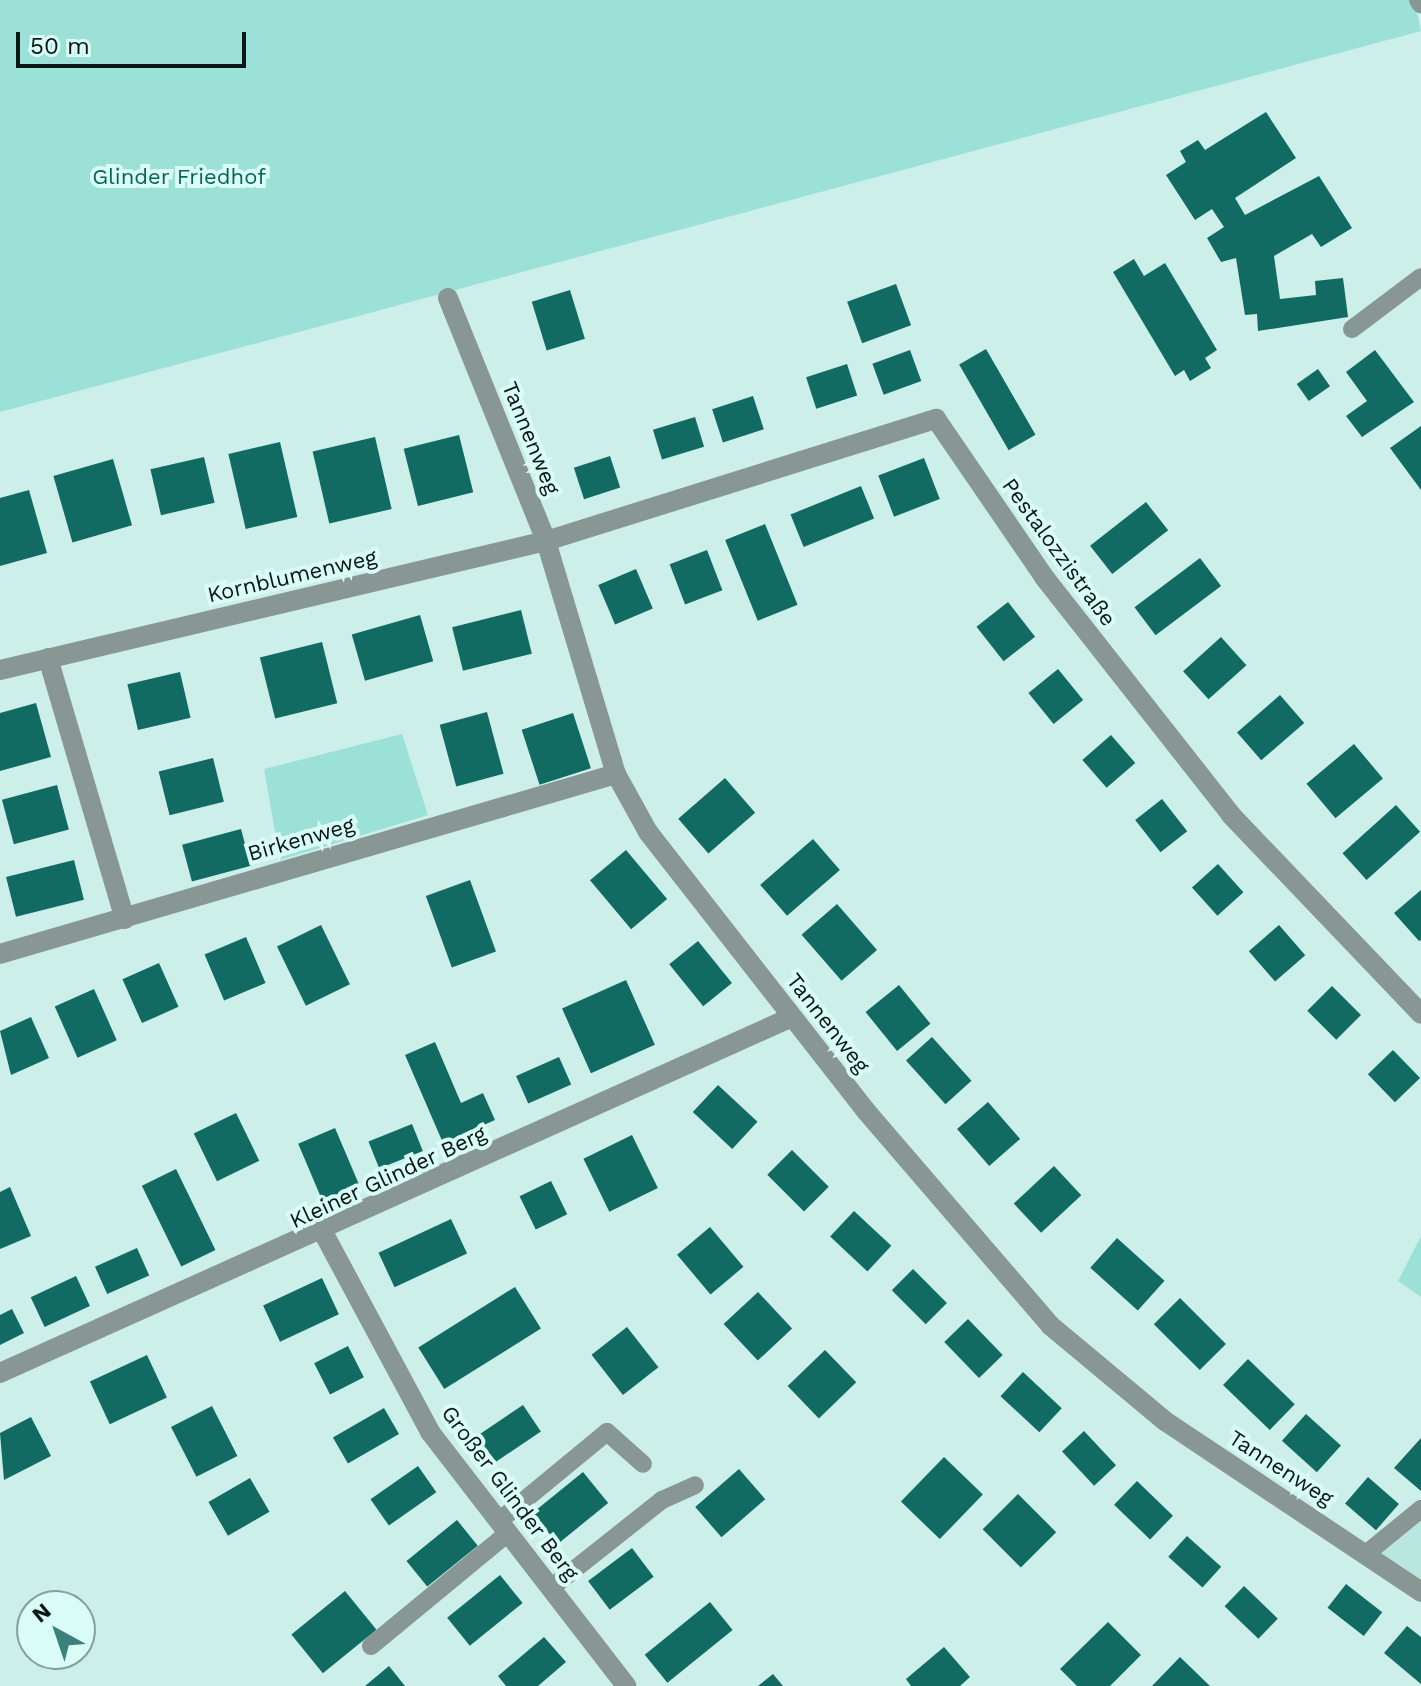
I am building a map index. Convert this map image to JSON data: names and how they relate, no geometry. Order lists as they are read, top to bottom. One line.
{"streets":{"street":["Tannenweg","Pestalozzistraße","Kornblumenweg","Birkenweg","Kleiner Glinder Berg","Großer Glinder Berg"]},"crossings":[["Tannenweg","Pestalozzistraße"],["Tannenweg","Kornblumenweg"],["Tannenweg","Birkenweg"],["Tannenweg","Kleiner Glinder Berg"],["Pestalozzistraße","Kornblumenweg"],["Kleiner Glinder Berg","Großer Glinder Berg"]],"parks":["Glinder Friedhof"],"scale_bar":"50 m","north":"top left"}
